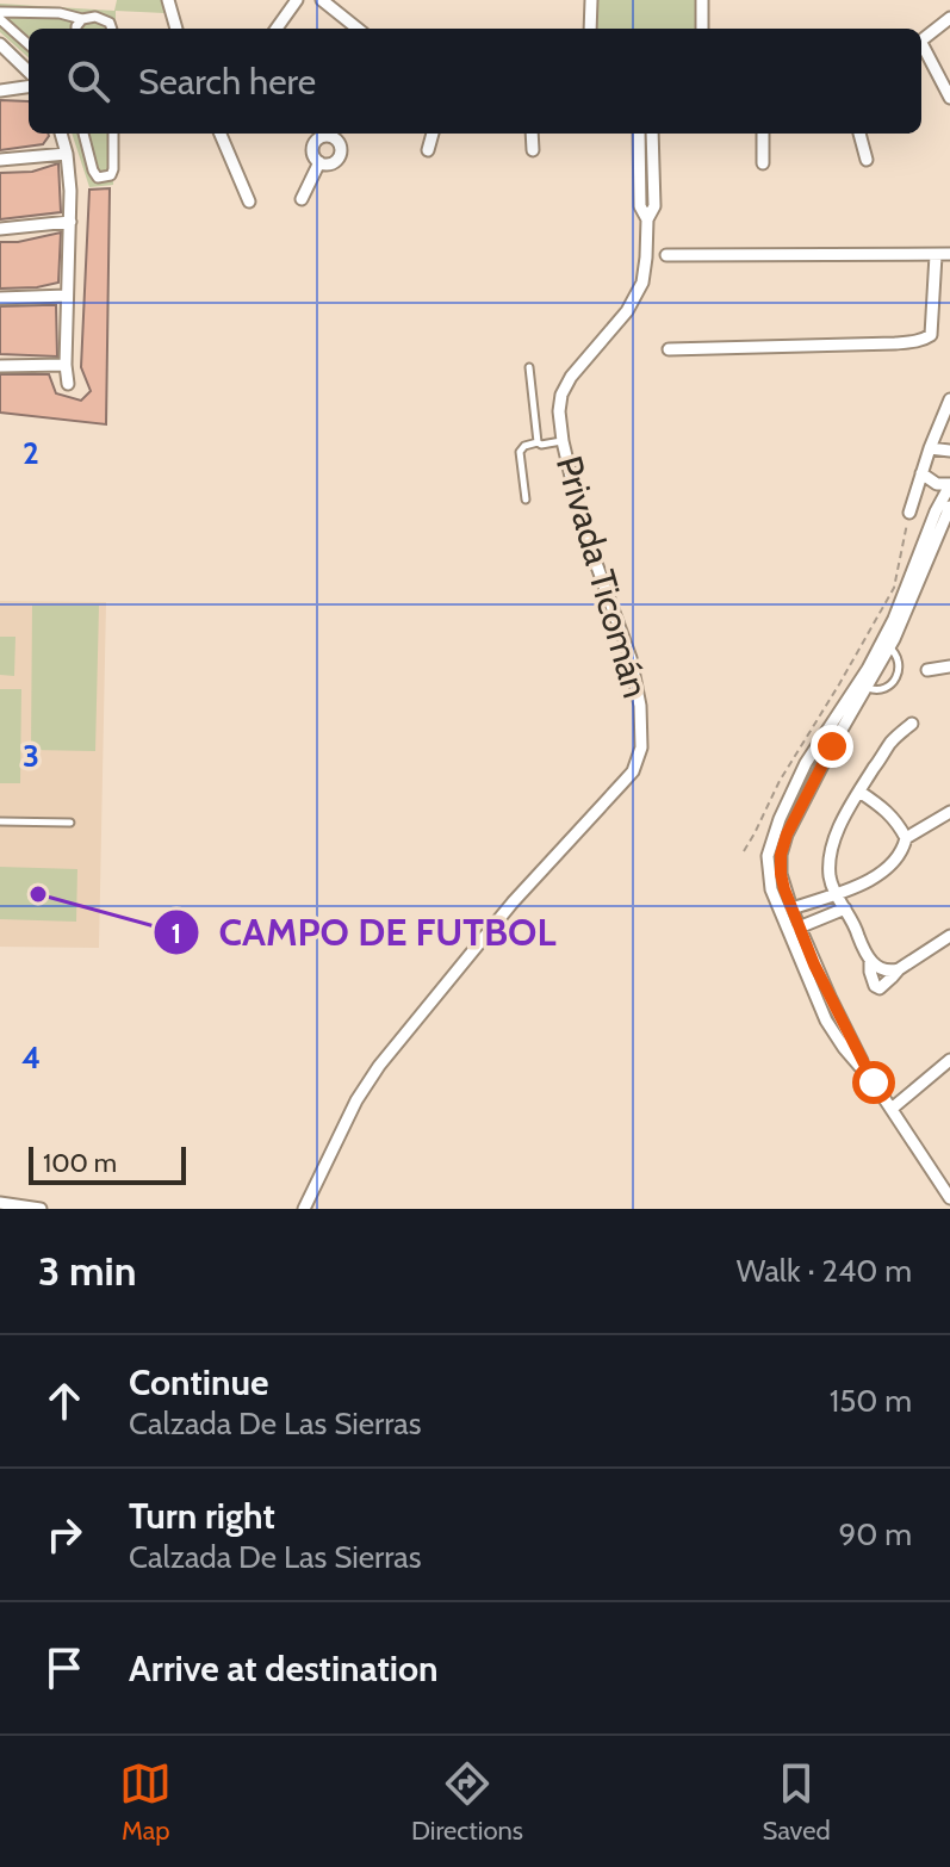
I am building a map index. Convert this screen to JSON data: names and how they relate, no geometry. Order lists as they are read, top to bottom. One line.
{"streets":{"street":["Privada Ticomán"]},"places":["CAMPO DE FUTBOL"],"scale_bar":"100 m","page":{"search":"Search here","scale":"100 m","heading":["3 min","Walk · 240 m"],"list":[["Continue","Calzada De Las Sierras","150 m"],["Turn right","Calzada De Las Sierras","90 m"],"Arrive at destination"],"nav":["Map","Directions","Saved"]},"grid":{"rows":["2","3","4"]}}
